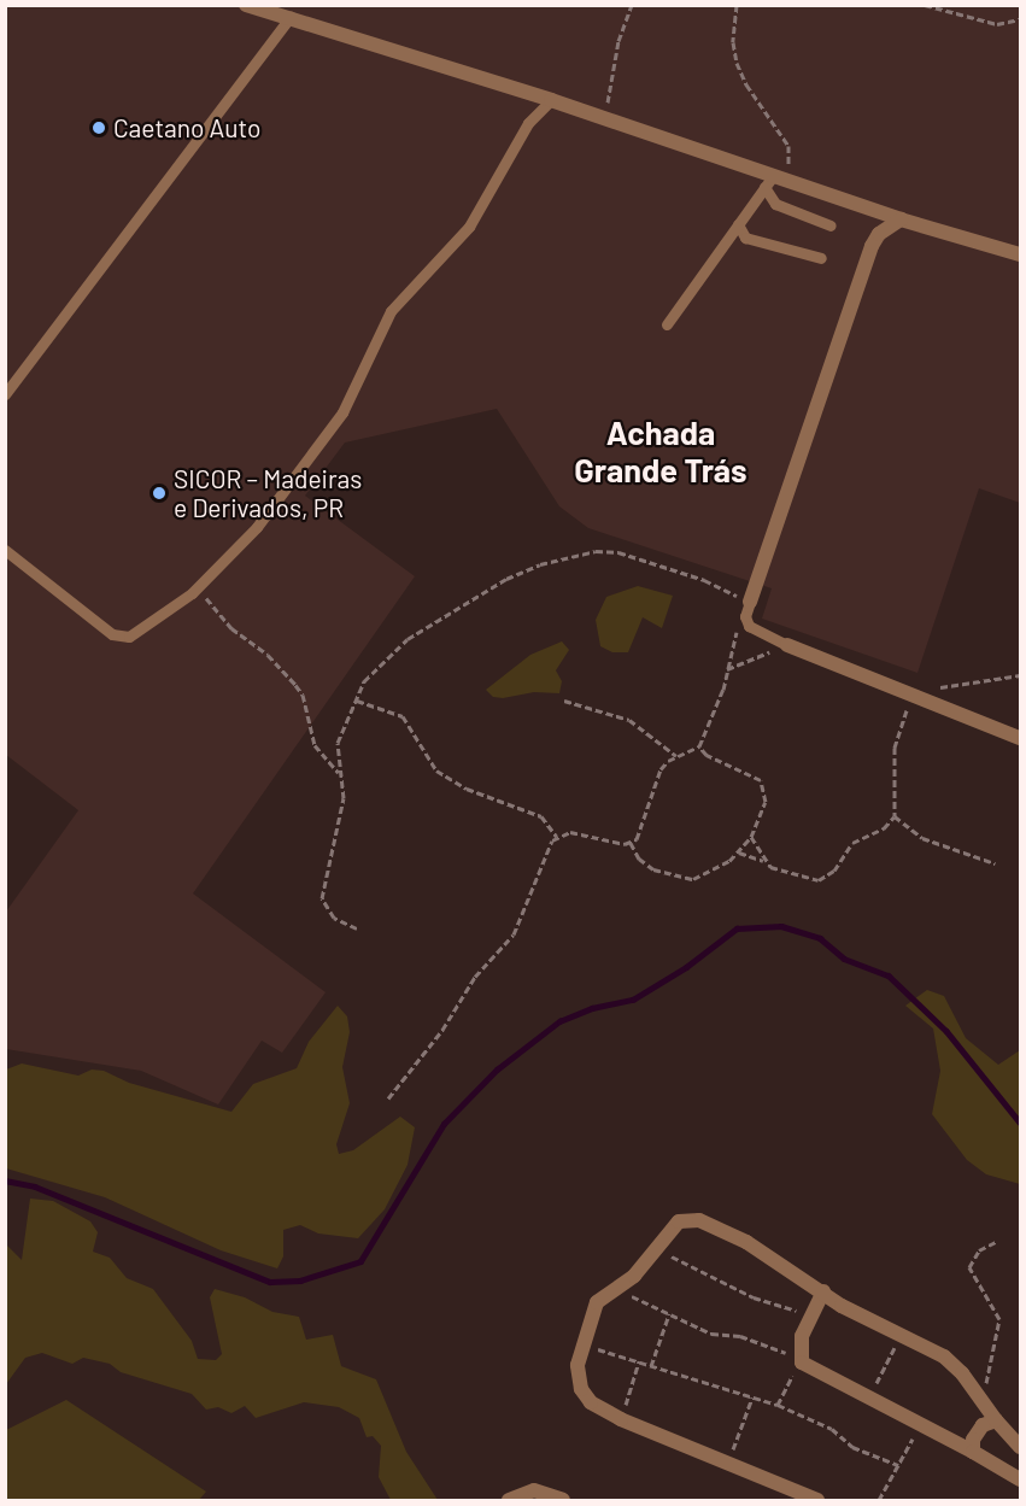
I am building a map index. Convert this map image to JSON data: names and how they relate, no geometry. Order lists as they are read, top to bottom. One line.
{"districts":["Achada Grande Trás"],"places":["Caetano Auto","SICOR – Madeiras e Derivados, PR"]}
